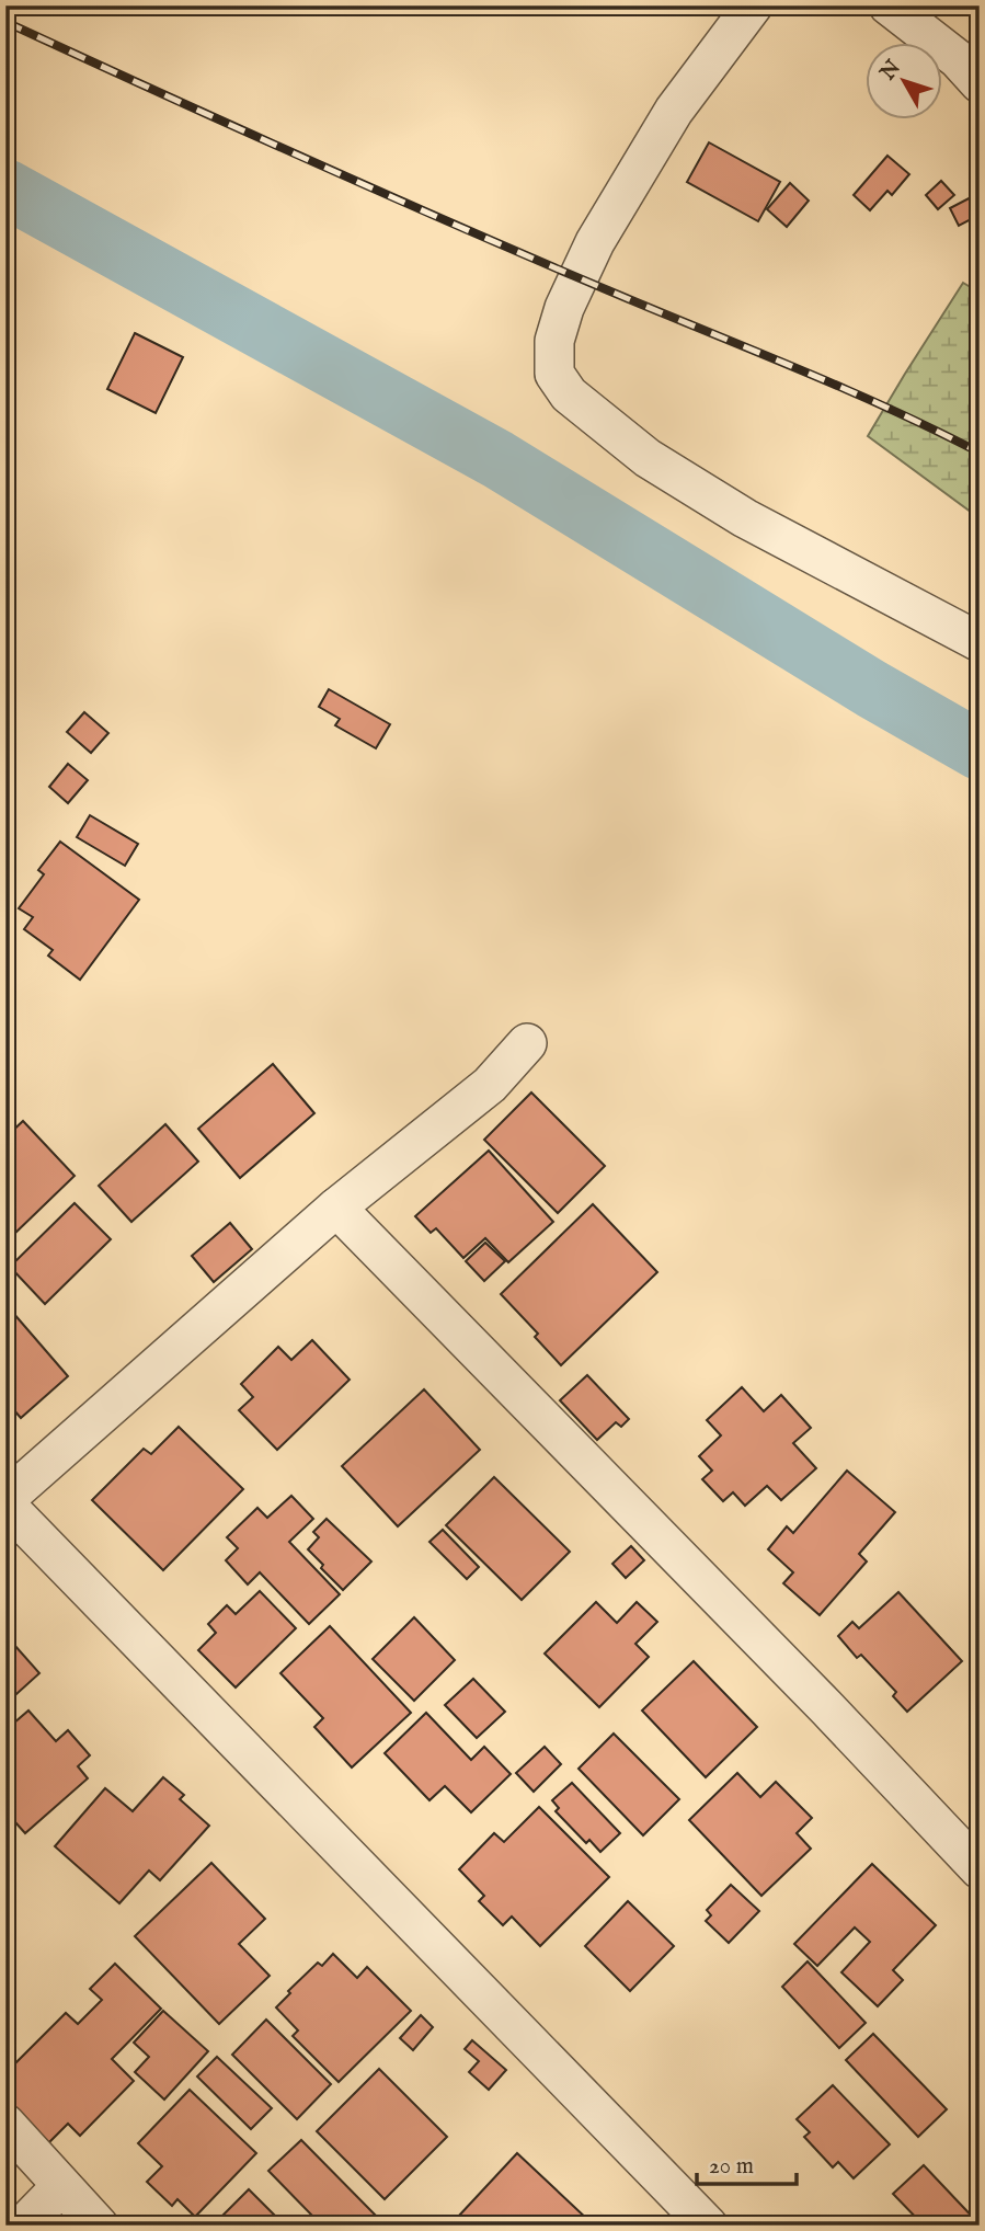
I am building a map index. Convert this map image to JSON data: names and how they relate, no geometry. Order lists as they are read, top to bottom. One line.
{"scale_bar":"20 m","north":"top left"}
